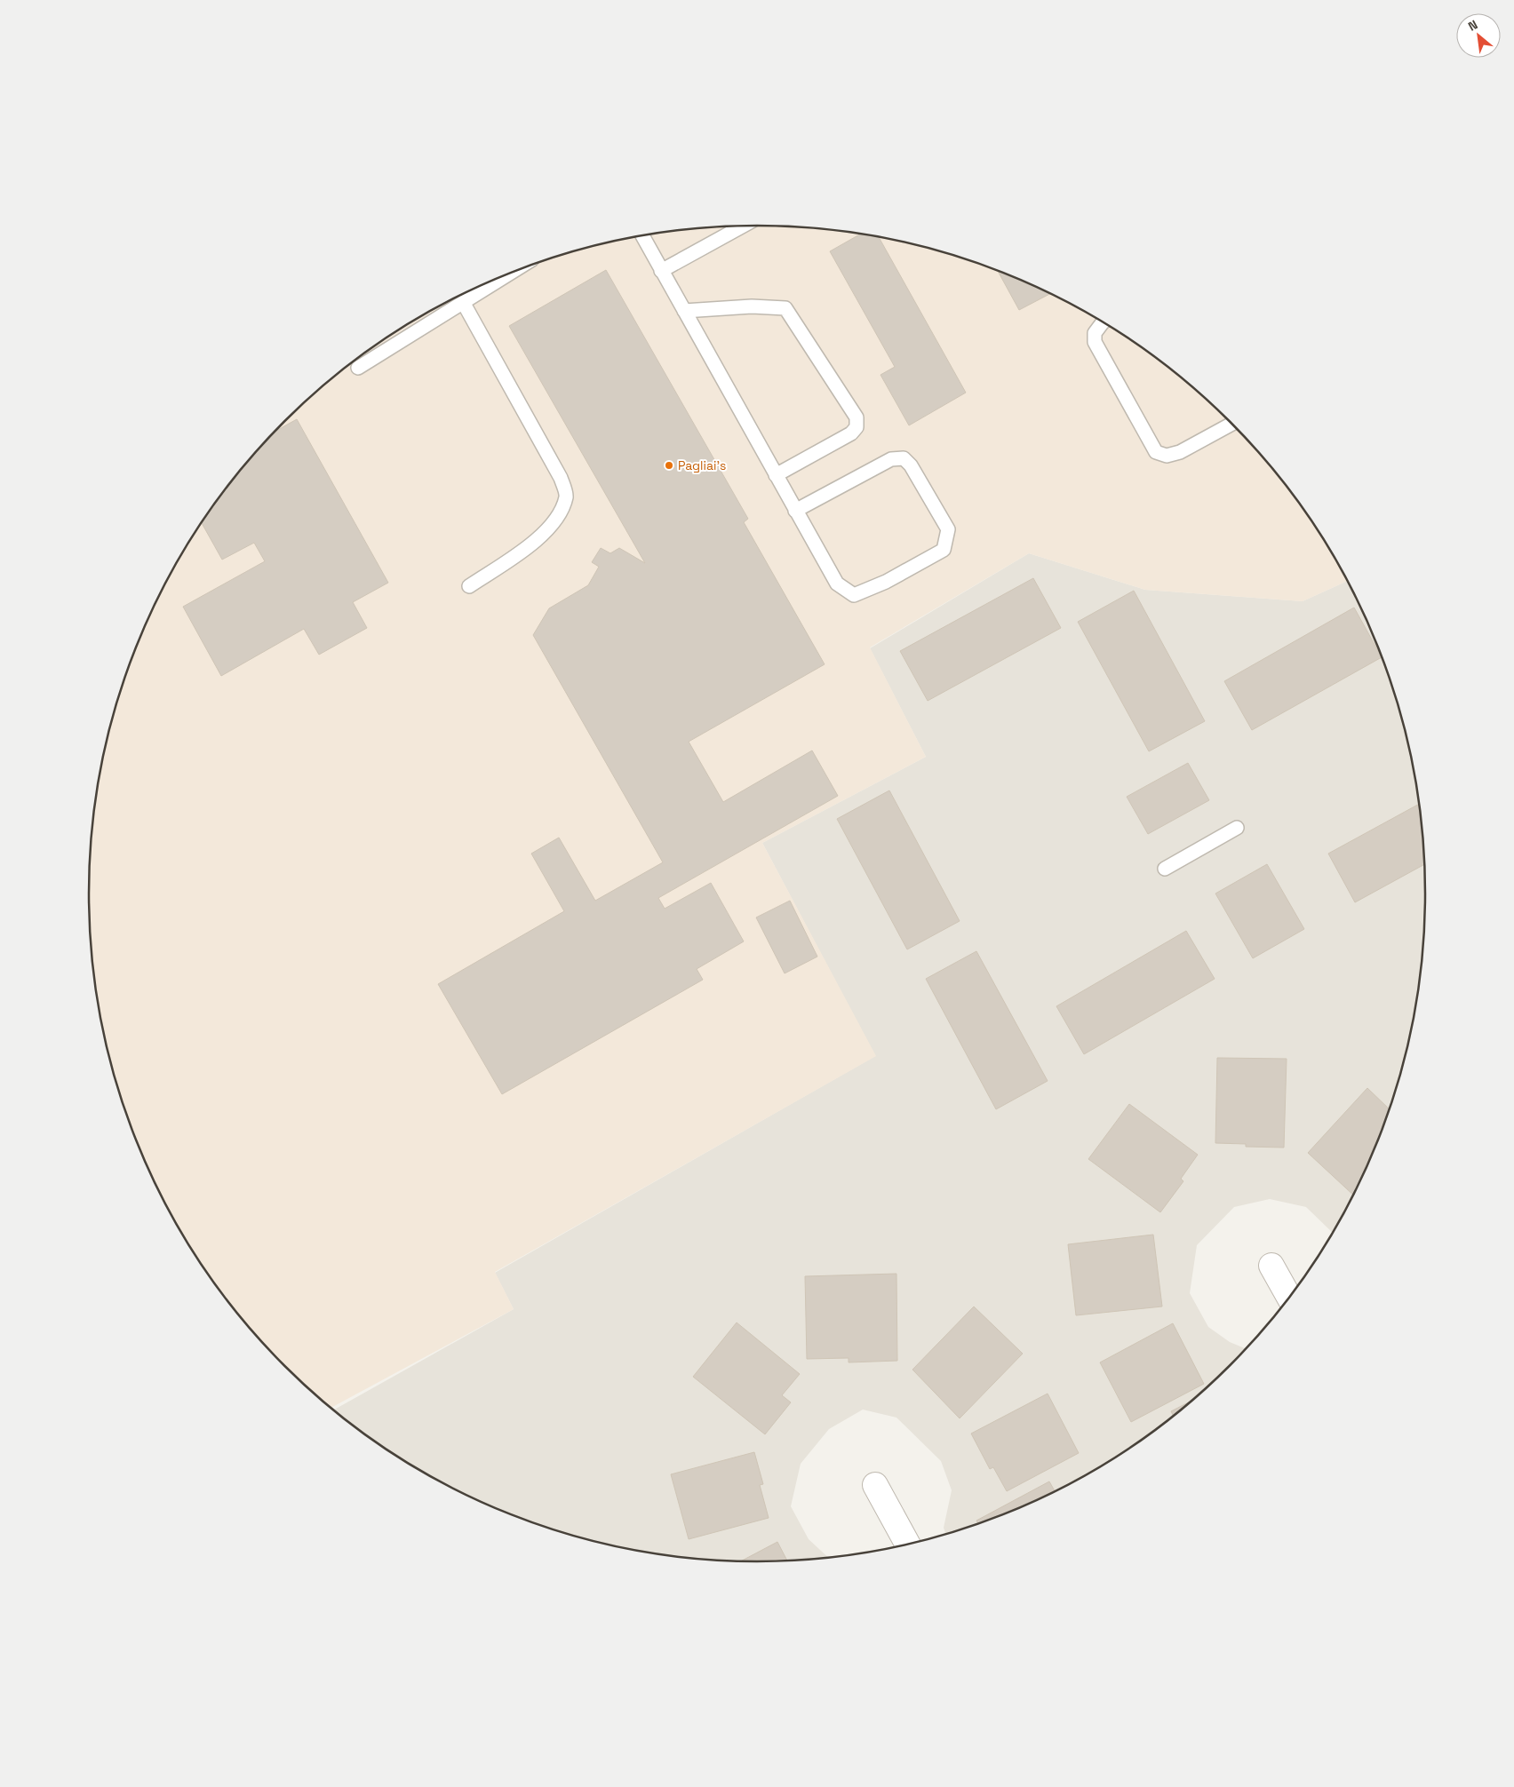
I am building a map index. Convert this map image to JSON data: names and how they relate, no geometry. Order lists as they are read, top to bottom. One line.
{"places":["Pagliai's"],"north":"top left"}
